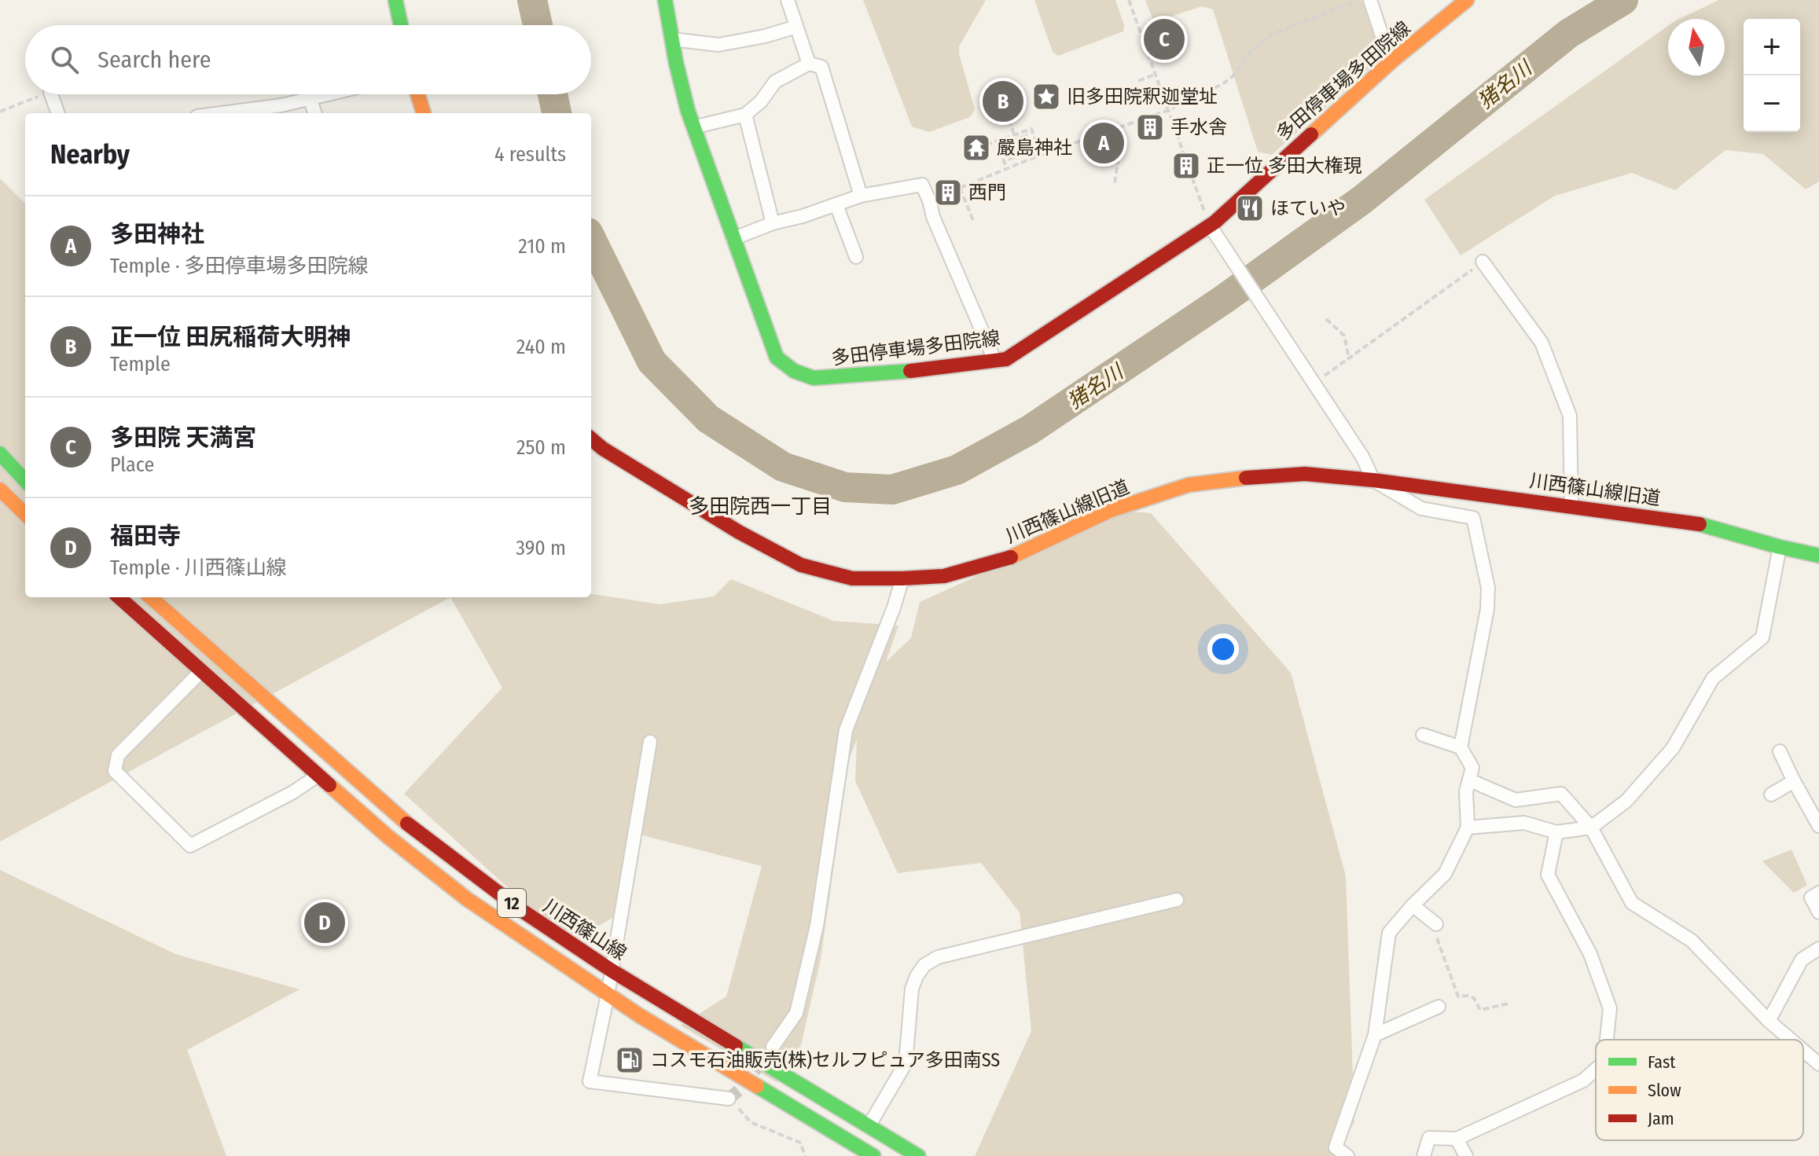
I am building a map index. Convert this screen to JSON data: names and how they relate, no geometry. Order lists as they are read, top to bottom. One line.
{"streets":{"main road":["多田停車場多田院線","川西篠山線旧道","12","川西篠山線"]},"districts":["多田院西一丁目"],"water":["猪名川"],"places":{"place":["旧多田院釈迦堂址"],"building":["手水舎","正一位 多田大権現","西門"],"temple":["嚴島神社"],"restaurant":["ほていや"],"fuel station":["コスモ石油販売(株)セルフピュア多田南SS"]},"legend":["Fast","Slow","Jam"],"north":"top","page":{"pins":["C","B","A","D"],"map_buttons":["+","−"],"search":"Search here","heading":["Nearby","4 results"],"list":[{"mark":"A","name":"多田神社","note":"Temple · 多田停車場多田院線","value":"210 m"},{"mark":"B","name":"正一位 田尻稲荷大明神","note":"Temple","value":"240 m"},{"mark":"C","name":"多田院 天満宮","note":"Place","value":"250 m"},{"mark":"D","name":"福田寺","note":"Temple · 川西篠山線","value":"390 m"}]}}
